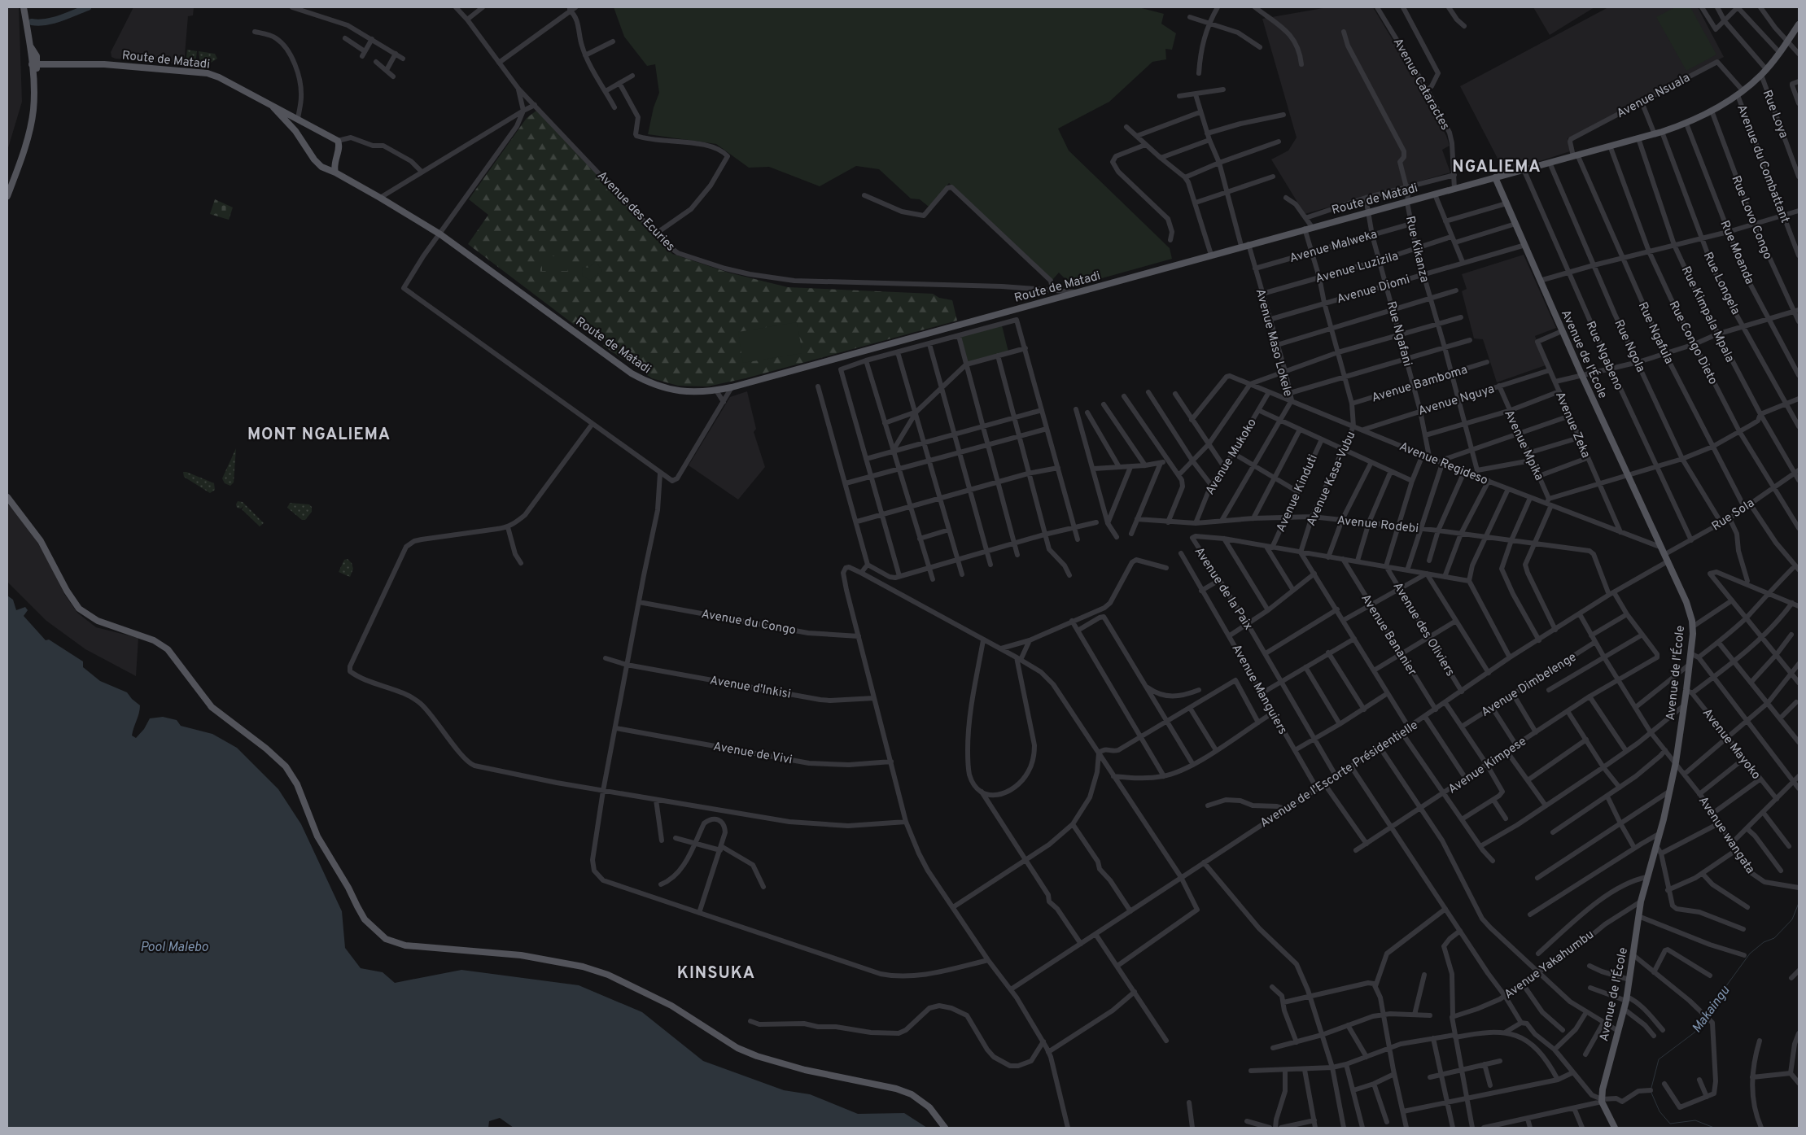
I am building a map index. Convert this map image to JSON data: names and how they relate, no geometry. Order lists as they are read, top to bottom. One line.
{"streets":{"main road":["Route de Matadi","Avenue de l'École"],"street":["Avenue Cataractes","Avenue Nsuala","Rue Loya","Avenue du Combattant","Avenue des Ecuries","Rue Lovo Congo","Avenue Malweka","Rue Kikanza","Rue Moanda","Avenue Luzizila","Rue Longela","Avenue Diomi","Rue Kimpala Mpala","Rue Ngafula","Rue Ngafani","Avenue Maso Lokele","Rue Congo Dieto","Rue Ngola","Rue Ngabeno","Avenue Bamboma","Avenue Nguya","Avenue Zeka","Avenue Mpika","Avenue Mukoko","Avenue Regideso","Avenue Kasa-Vubu","Avenue Kinduti","Rue Sola","Avenue Rodebi","Avenue de la Paix","Avenue du Congo","Avenue des Oliviers","Avenue Bananier","Avenue Dimbelenge","Avenue d'Inkisi","Avenue Manguiers","Avenue Mayoko","Avenue de Vivi","Avenue Kimpese","Avenue de l'Escorte Présidentielle","Avenue wangata","Avenue Yakahumbu"]},"crossings":[["Route de Matadi","Avenue Cataractes"],["Route de Matadi","Avenue Nsuala"],["Route de Matadi","Rue Loya"],["Route de Matadi","Avenue du Combattant"],["Route de Matadi","Avenue des Ecuries"],["Route de Matadi","Rue Lovo Congo"],["Route de Matadi","Rue Kikanza"],["Route de Matadi","Rue Moanda"],["Route de Matadi","Rue Longela"],["Route de Matadi","Rue Kimpala Mpala"],["Route de Matadi","Rue Ngafula"],["Route de Matadi","Rue Ngafani"],["Route de Matadi","Avenue Maso Lokele"],["Route de Matadi","Rue Congo Dieto"],["Route de Matadi","Rue Ngola"],["Route de Matadi","Avenue de l'École"],["Route de Matadi","Rue Ngabeno"],["Route de Matadi","Avenue Kasa-Vubu"],["Avenue Nsuala","Rue Ngafula"],["Avenue Malweka","Rue Kikanza"],["Avenue Malweka","Rue Ngafani"],["Avenue Malweka","Avenue Maso Lokele"],["Avenue Malweka","Avenue Kasa-Vubu"],["Rue Kikanza","Avenue Luzizila"],["Rue Kikanza","Avenue Diomi"],["Rue Kikanza","Avenue Bamboma"],["Rue Kikanza","Avenue Nguya"],["Rue Kikanza","Avenue Regideso"],["Avenue Luzizila","Rue Ngafani"],["Avenue Luzizila","Avenue Maso Lokele"],["Avenue Luzizila","Avenue Kasa-Vubu"],["Avenue Diomi","Rue Ngafani"],["Avenue Diomi","Avenue Maso Lokele"],["Avenue Diomi","Avenue de l'École"],["Avenue Diomi","Avenue Kasa-Vubu"],["Rue Kimpala Mpala","Rue Sola"],["Rue Ngafula","Rue Sola"],["Rue Ngafani","Avenue Bamboma"],["Rue Ngafani","Avenue Nguya"],["Rue Ngafani","Avenue Regideso"],["Avenue Maso Lokele","Avenue Regideso"],["Avenue Maso Lokele","Avenue Rodebi"],["Rue Congo Dieto","Rue Sola"],["Rue Ngola","Rue Sola"],["Avenue de l'École","Avenue Zeka"],["Avenue de l'École","Avenue Regideso"],["Avenue de l'École","Rue Sola"],["Avenue de l'École","Avenue Mayoko"],["Avenue de l'École","Avenue de l'Escorte Présidentielle"],["Avenue de l'École","Avenue wangata"],["Avenue de l'École","Avenue Yakahumbu"],["Rue Ngabeno","Rue Sola"],["Avenue Bamboma","Avenue Kasa-Vubu"],["Avenue Nguya","Avenue Zeka"],["Avenue Nguya","Avenue Mpika"],["Avenue Nguya","Avenue Regideso"],["Avenue Zeka","Avenue Regideso"],["Avenue Mpika","Avenue Regideso"],["Avenue Mukoko","Avenue Regideso"],["Avenue Mukoko","Avenue Rodebi"],["Avenue Regideso","Avenue Kasa-Vubu"],["Avenue Kasa-Vubu","Avenue Rodebi"],["Avenue Kasa-Vubu","Avenue de la Paix"],["Avenue Kinduti","Avenue Rodebi"],["Avenue Kinduti","Avenue de la Paix"],["Avenue Rodebi","Avenue de l'Escorte Présidentielle"],["Avenue de la Paix","Avenue des Oliviers"],["Avenue de la Paix","Avenue Bananier"],["Avenue de la Paix","Avenue de l'Escorte Présidentielle"],["Avenue des Oliviers","Avenue de l'Escorte Présidentielle"],["Avenue Bananier","Avenue de l'Escorte Présidentielle"],["Avenue Dimbelenge","Avenue wangata"],["Avenue Manguiers","Avenue de l'Escorte Présidentielle"],["Avenue Kimpese","Avenue wangata"],["Avenue de l'Escorte Présidentielle","Avenue wangata"]],"districts":["NGALIEMA","MONT NGALIEMA","KINSUKA"],"water":["Pool Malebo","Makaingu"]}
